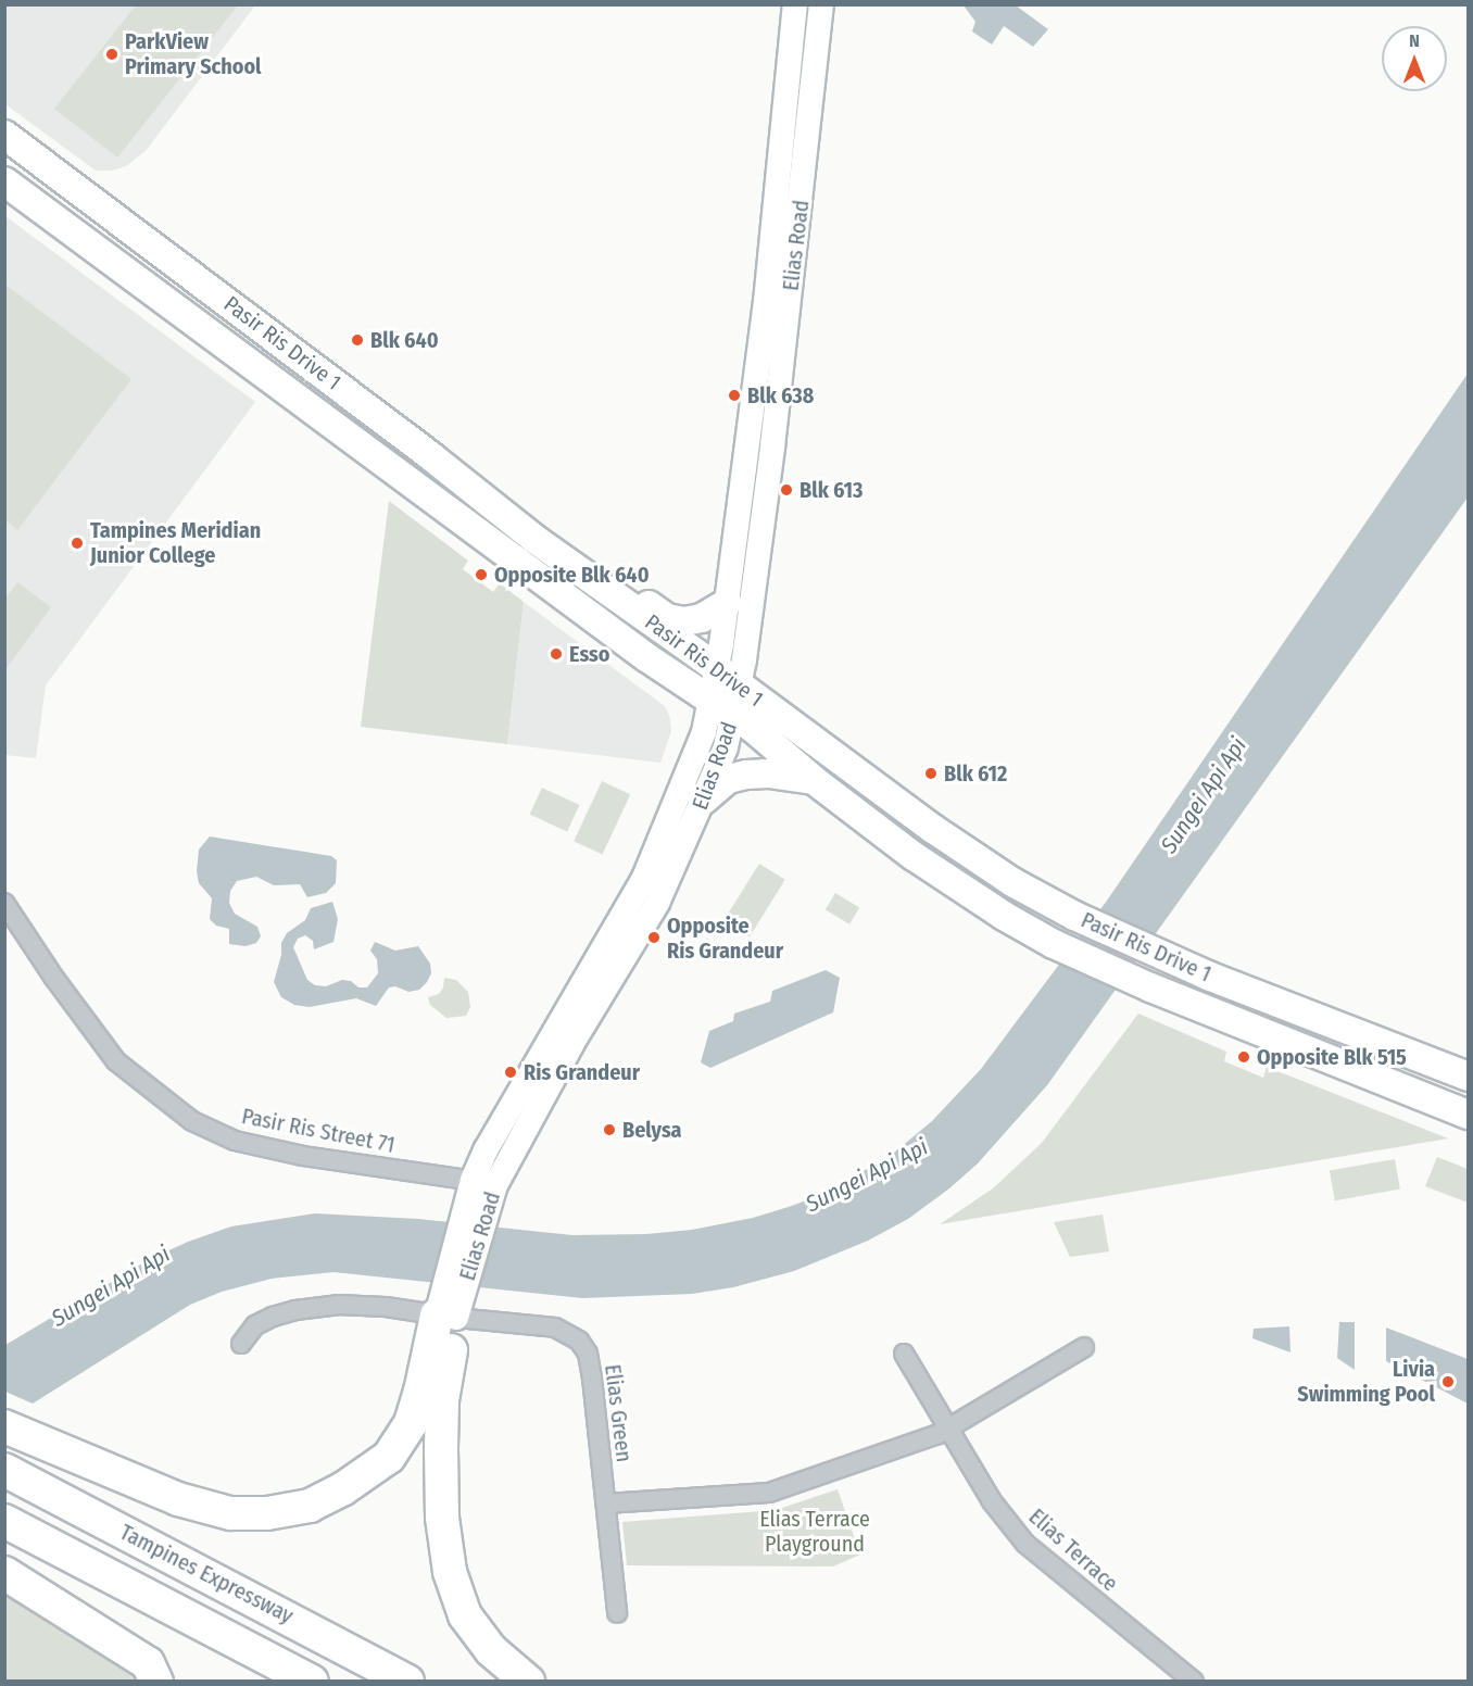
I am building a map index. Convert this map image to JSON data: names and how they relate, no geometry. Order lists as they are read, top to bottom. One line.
{"streets":{"highway":["Tampines Expressway"],"main road":["Elias Road","Pasir Ris Drive 1"],"street":["Pasir Ris Street 71","Elias Green","Elias Terrace"]},"crossings":[["Elias Road","Pasir Ris Drive 1"],["Elias Road","Pasir Ris Street 71"],["Elias Road","Elias Green"]],"water":["Sungei Api Api"],"parks":["Elias Terrace Playground"],"places":["ParkView Primary School","Blk 640","Blk 638","Blk 613","Tampines Meridian Junior College","Opposite Blk 640","Esso","Blk 612","Opposite Ris Grandeur","Opposite Blk 515","Ris Grandeur","Belysa","Livia Swimming Pool"],"north":"top"}
